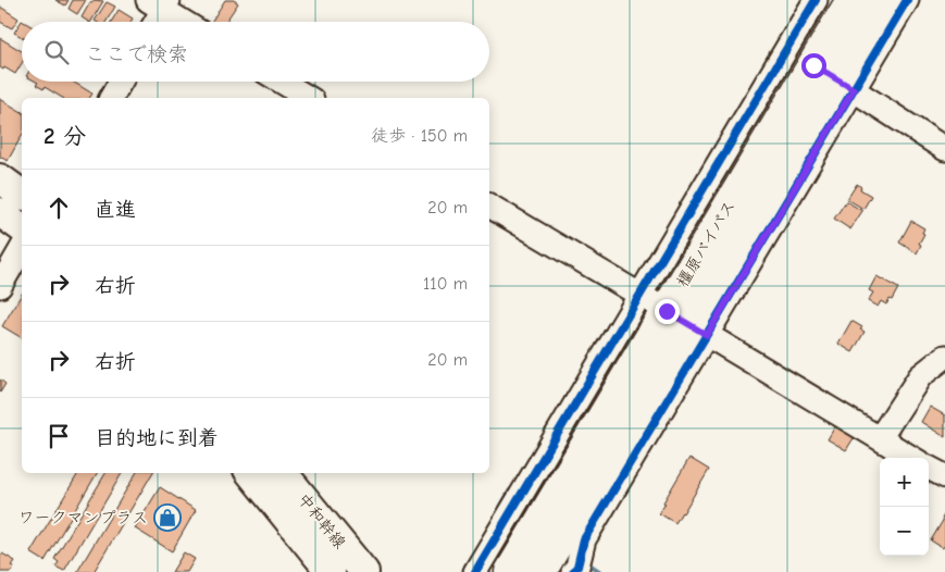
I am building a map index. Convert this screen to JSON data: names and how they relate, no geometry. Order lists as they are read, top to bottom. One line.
{"streets":{"highway":["橿原バイパス"],"main road":["中和幹線"]},"places":{"shop":["ワークマンプラス"]},"page":{"search":"ここで検索","heading":["2 分","徒歩 · 150 m"],"list":[["直進","20 m"],["右折","110 m"],["右折","20 m"],"目的地に到着"],"map_buttons":["+","−"]}}
